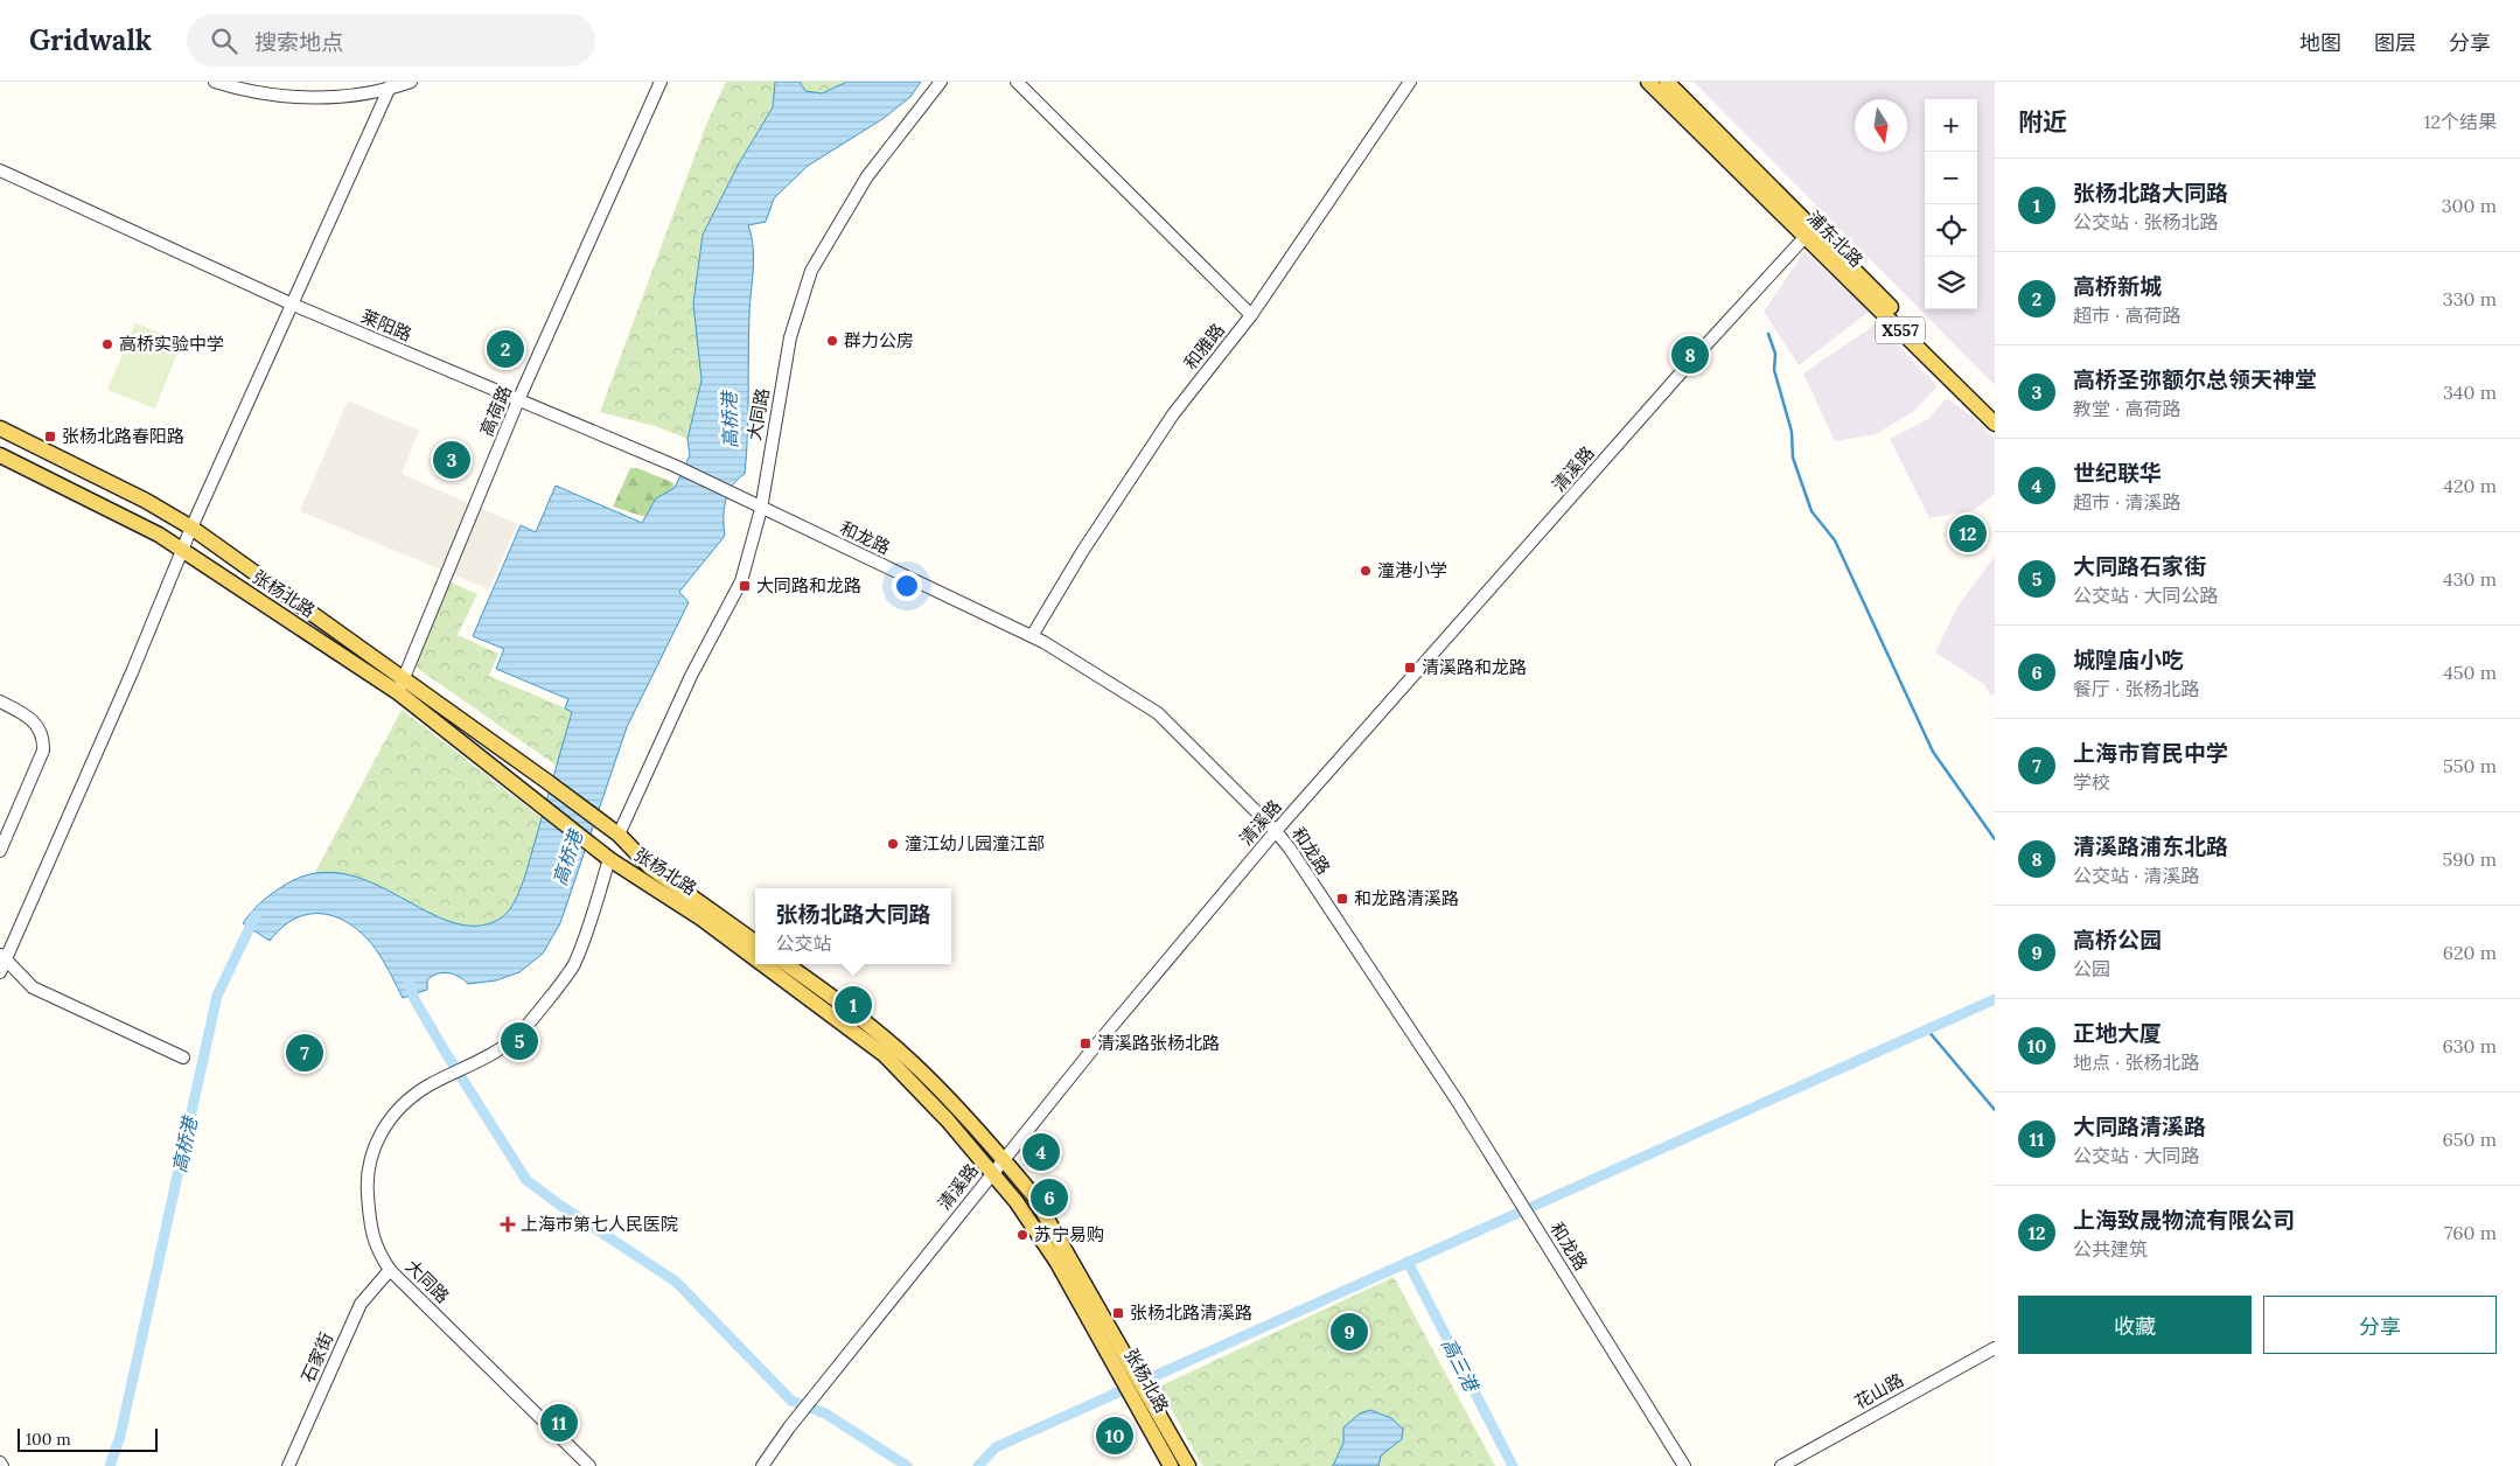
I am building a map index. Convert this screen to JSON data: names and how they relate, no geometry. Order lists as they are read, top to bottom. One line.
{"streets":{"main road":["浦东北路","X557","张杨北路"],"street":["莱阳路","和雅路","高荷路","大同路","清溪路","和龙路","石家街","花山路"]},"crossings":[["浦东北路","清溪路"],["莱阳路","高荷路"],["莱阳路","大同路"],["莱阳路","和龙路"],["和雅路","和龙路"],["高荷路","张杨北路"],["大同路","和龙路"],["大同路","张杨北路"],["大同路","石家街"],["清溪路","和龙路"],["清溪路","张杨北路"]],"water":["高桥港","高三港"],"places":{"other":["群力公房","高桥实验中学","潼港小学","潼江幼儿园潼江部","苏宁易购"],"transit":["张杨北路春阳路","大同路和龙路","清溪路和龙路","和龙路清溪路","清溪路张杨北路","张杨北路清溪路"],"health":["上海市第七人民医院"]},"scale_bar":"100 m","north":"bottom","page":{"header":"Gridwalk","search":"搜索地点","nav":["地图","图层","分享"],"heading":["附近","12个结果"],"map_buttons":["+","−"],"list":[{"mark":"1","name":"张杨北路大同路","note":"公交站 · 张杨北路","value":"300 m"},{"mark":"2","name":"高桥新城","note":"超市 · 高荷路","value":"330 m"},{"mark":"3","name":"高桥圣弥额尔总领天神堂","note":"教堂 · 高荷路","value":"340 m"},{"mark":"4","name":"世纪联华","note":"超市 · 清溪路","value":"420 m"},{"mark":"5","name":"大同路石家街","note":"公交站 · 大同公路","value":"430 m"},{"mark":"6","name":"城隍庙小吃","note":"餐厅 · 张杨北路","value":"450 m"},{"mark":"7","name":"上海市育民中学","note":"学校","value":"550 m"},{"mark":"8","name":"清溪路浦东北路","note":"公交站 · 清溪路","value":"590 m"},{"mark":"9","name":"高桥公园","note":"公园","value":"620 m"},{"mark":"10","name":"正地大厦","note":"地点 · 张杨北路","value":"630 m"},{"mark":"11","name":"大同路清溪路","note":"公交站 · 大同路","value":"650 m"},{"mark":"12","name":"上海致晟物流有限公司","note":"公共建筑","value":"760 m"}],"pins":["2","8","3","12","1","5","7","4","6","9","11","10"],"popup":["张杨北路大同路","公交站"],"buttons":["收藏","分享"],"scale":"100 m"}}
